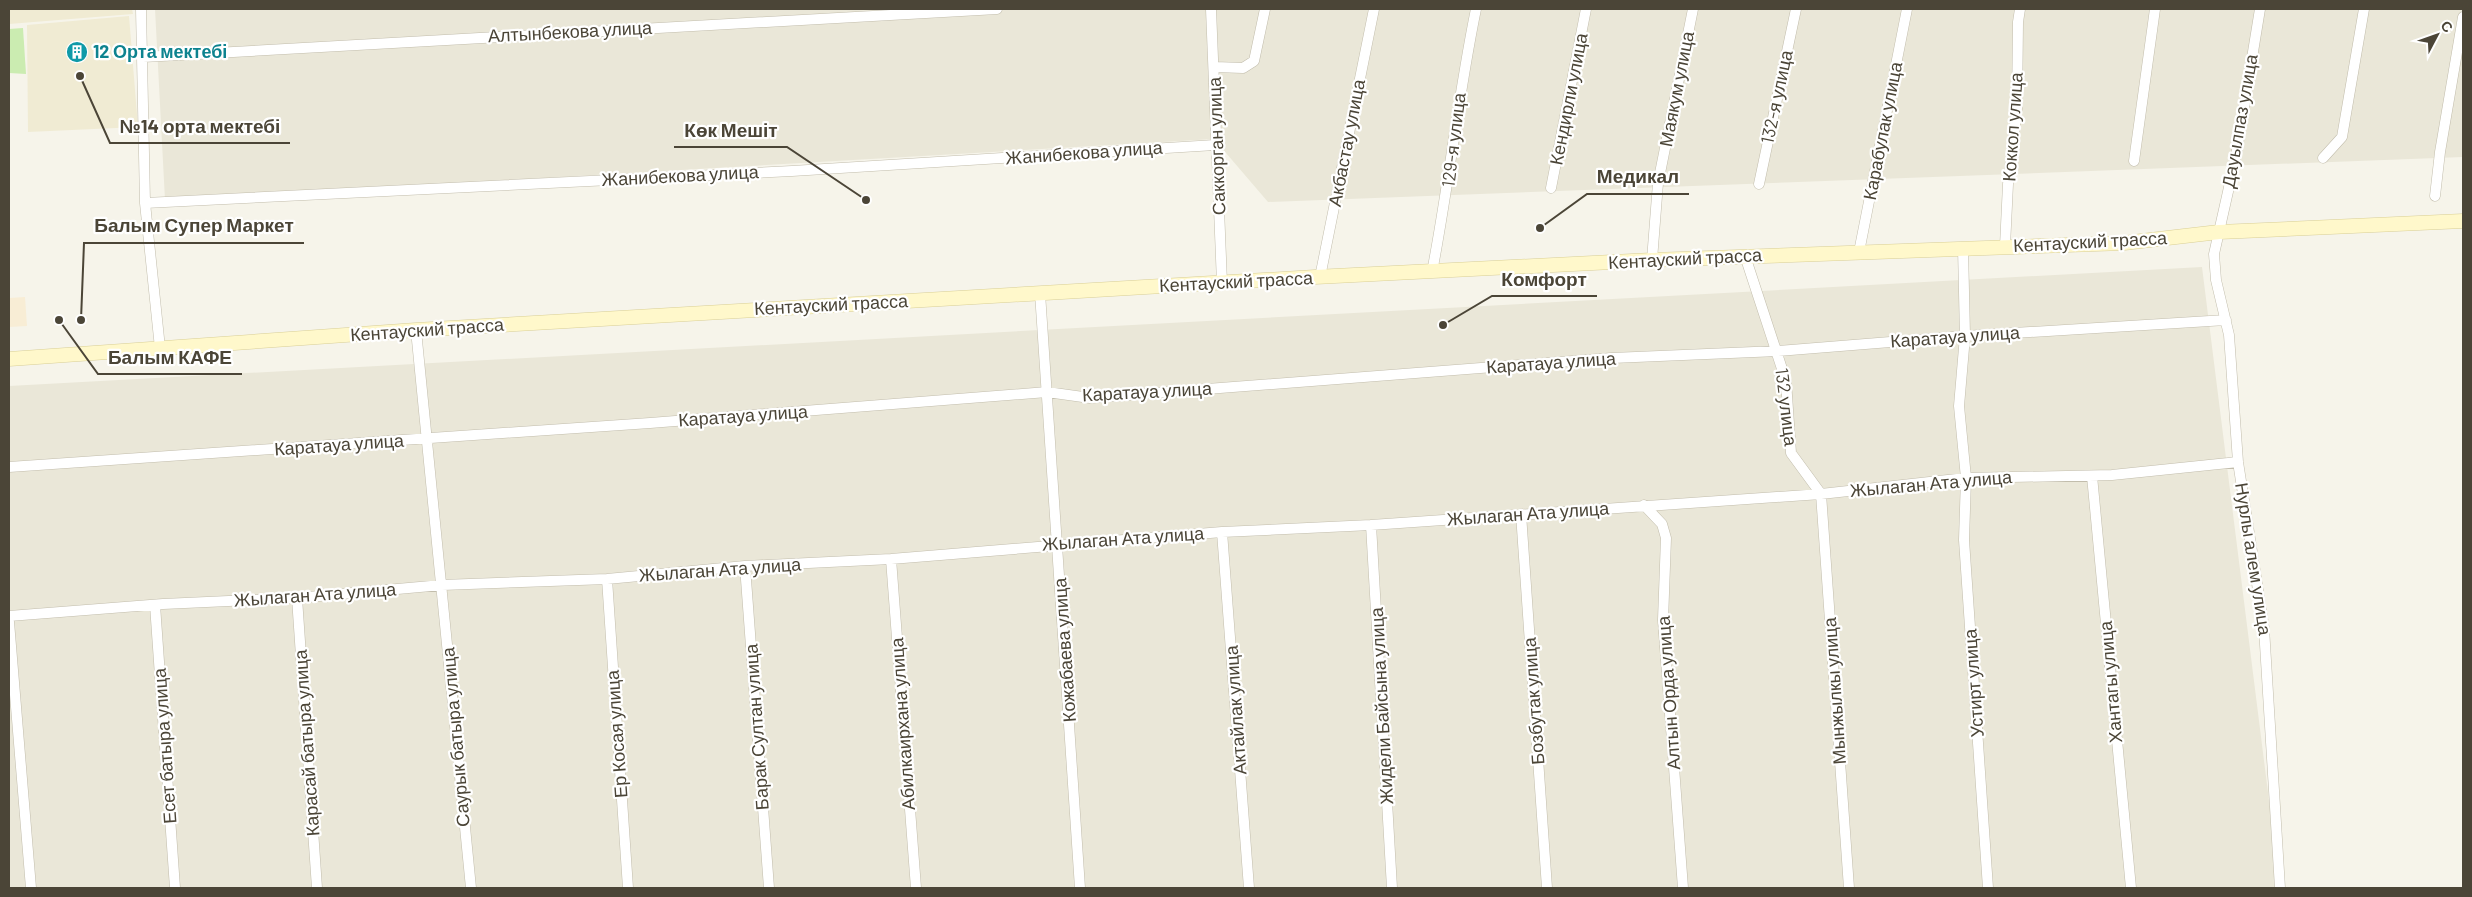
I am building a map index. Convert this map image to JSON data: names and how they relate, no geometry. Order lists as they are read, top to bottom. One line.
{"streets":{"main road":["Кентауский трасса"],"street":["Алтынбекова улица","Маякум улица","132-я улица","Кендирли улица","Дауылпаз улица","Коккол улица","Карабулак улица","129-я улица","Акбастау улица","Саккорган улица","Жанибекова улица","Каратауа улица","132 улица","Жылаган Ата улица","Нурлы алем улица","Кожабаева улица","Хантагы улица","Устирт улица","Мынжылкы улица","Алтын Орда улица","Бозбутак улица","Жидели Байсына улица","Актайлак улица","Абилкаирхана улица","Барак Султан улица","Ер Косая улица","Саурык батыра улица","Карасай батыра улица","Есет батыра улица"]},"crossings":[["Маякум улица","Кентауский трасса"],["Дауылпаз улица","Кентауский трасса"],["Дауылпаз улица","Нурлы алем улица"],["Коккол улица","Кентауский трасса"],["Карабулак улица","Кентауский трасса"],["129-я улица","Кентауский трасса"],["Акбастау улица","Кентауский трасса"],["Саккорган улица","Жанибекова улица"],["Саккорган улица","Кентауский трасса"],["Кентауский трасса","132 улица"],["Кентауский трасса","Нурлы алем улица"],["Кентауский трасса","Кожабаева улица"],["Кентауский трасса","Устирт улица"],["Кентауский трасса","Саурык батыра улица"],["Каратауа улица","132 улица"],["Каратауа улица","Нурлы алем улица"],["Каратауа улица","Кожабаева улица"],["Каратауа улица","Устирт улица"],["Каратауа улица","Саурык батыра улица"],["132 улица","Жылаган Ата улица"],["132 улица","Мынжылкы улица"],["Жылаган Ата улица","Нурлы алем улица"],["Жылаган Ата улица","Кожабаева улица"],["Жылаган Ата улица","Хантагы улица"],["Жылаган Ата улица","Устирт улица"],["Жылаган Ата улица","Мынжылкы улица"],["Жылаган Ата улица","Алтын Орда улица"],["Жылаган Ата улица","Бозбутак улица"],["Жылаган Ата улица","Жидели Байсына улица"],["Жылаган Ата улица","Актайлак улица"],["Жылаган Ата улица","Абилкаирхана улица"],["Жылаган Ата улица","Барак Султан улица"],["Жылаган Ата улица","Ер Косая улица"],["Жылаган Ата улица","Саурык батыра улица"],["Жылаган Ата улица","Карасай батыра улица"],["Жылаган Ата улица","Есет батыра улица"]],"places":{"building":["12 Орта мектебі"],"other":["№14 орта мектебі","Көк Мешіт","Медикал","Балым КАФЕ","Балым Супер Маркет","Комфорт"]},"north":"top right"}
